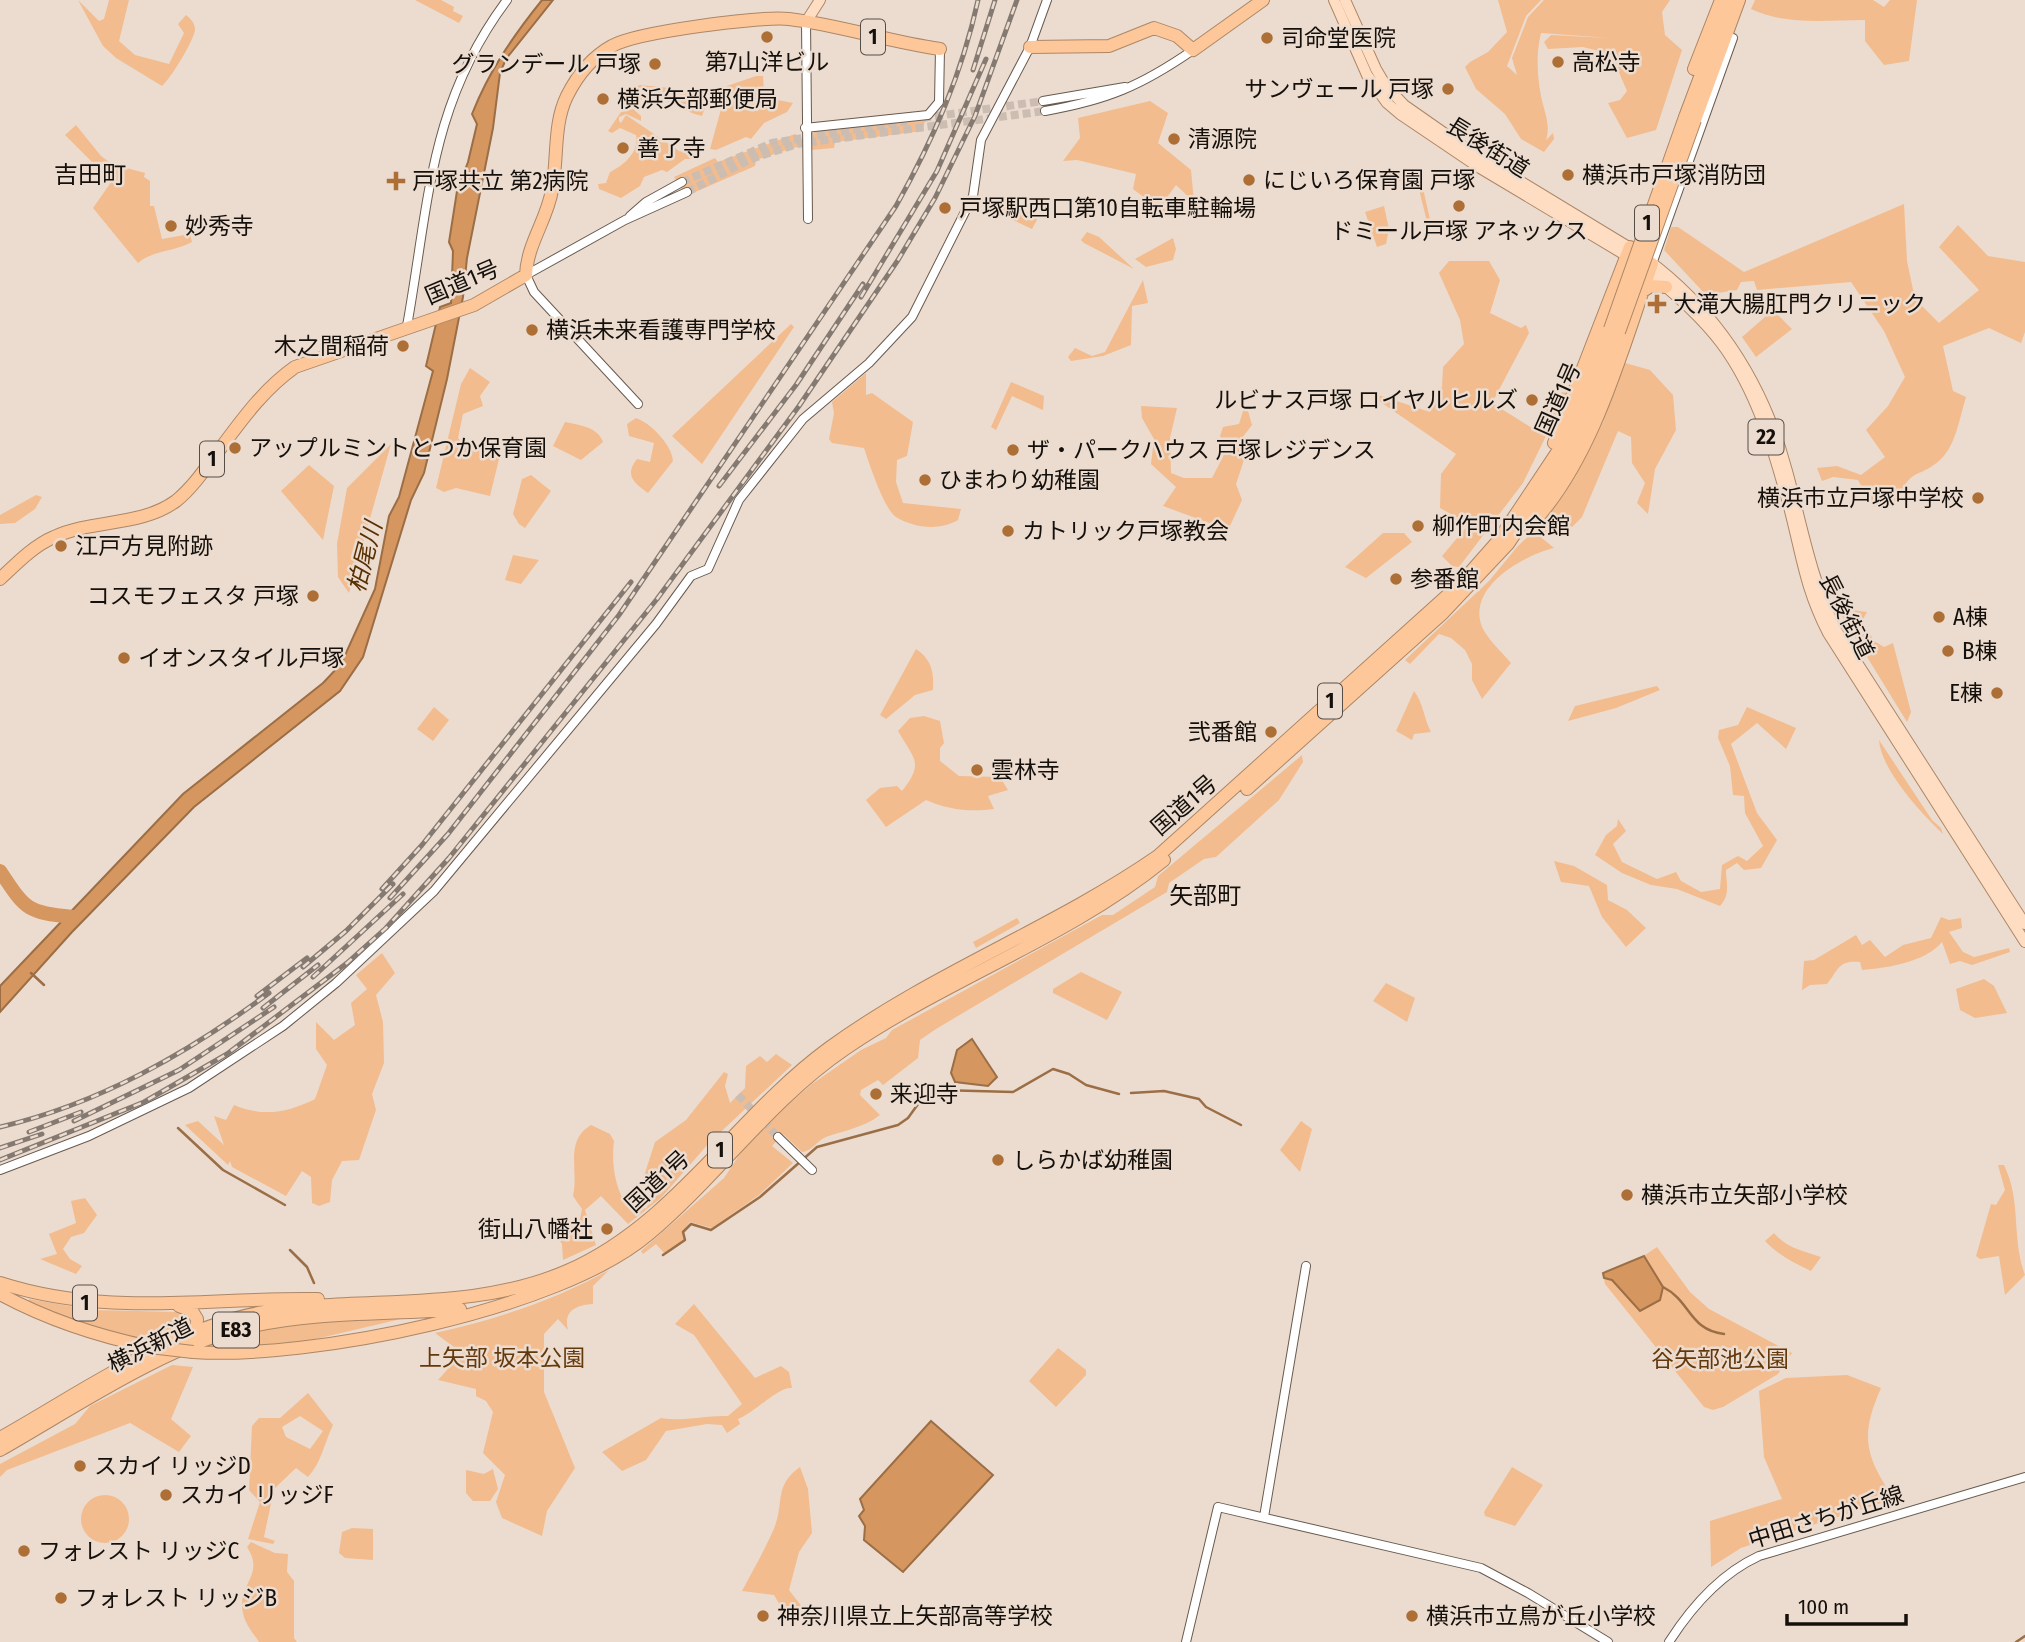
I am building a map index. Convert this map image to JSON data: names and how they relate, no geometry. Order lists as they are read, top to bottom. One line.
{"streets":{"highway":["1","国道1号","E83","横浜新道"],"main road":["長後街道","22"],"street":["中田さちが丘線"]},"crossings":[["1","国道1号"],["1","横浜新道"],["国道1号","横浜新道"]],"districts":["吉田町","矢部町"],"water":["柏尾川"],"parks":["上矢部 坂本公園","谷矢部池公園"],"places":{"other":["第7山洋ビル","司命堂医院","高松寺","グランデール 戸塚","サンヴェール 戸塚","横浜矢部郵便局","清源院","善了寺","横浜市戸塚消防団","にじいろ保育園 戸塚","ドミール戸塚 アネックス","戸塚駅西口第10自転車駐輪場","妙秀寺","横浜未来看護専門学校","木之間稲荷","ルビナス戸塚 ロイヤルヒルズ","アップルミントとつか保育園","ザ・パークハウス 戸塚レジデンス","ひまわり幼稚園","横浜市立戸塚中学校","柳作町内会館","カトリック戸塚教会","江戸方見附跡","参番館","コスモフェスタ 戸塚","A棟","B棟","イオンスタイル戸塚","E棟","弐番館","雲林寺","来迎寺","しらかば幼稚園","横浜市立矢部小学校","街山八幡社","スカイ リッジD","スカイ リッジF","フォレスト リッジC","フォレスト リッジB","神奈川県立上矢部高等学校","横浜市立鳥が丘小学校"],"health":["戸塚共立 第2病院","大滝大腸肛門クリニック"]},"scale_bar":"100 m"}
